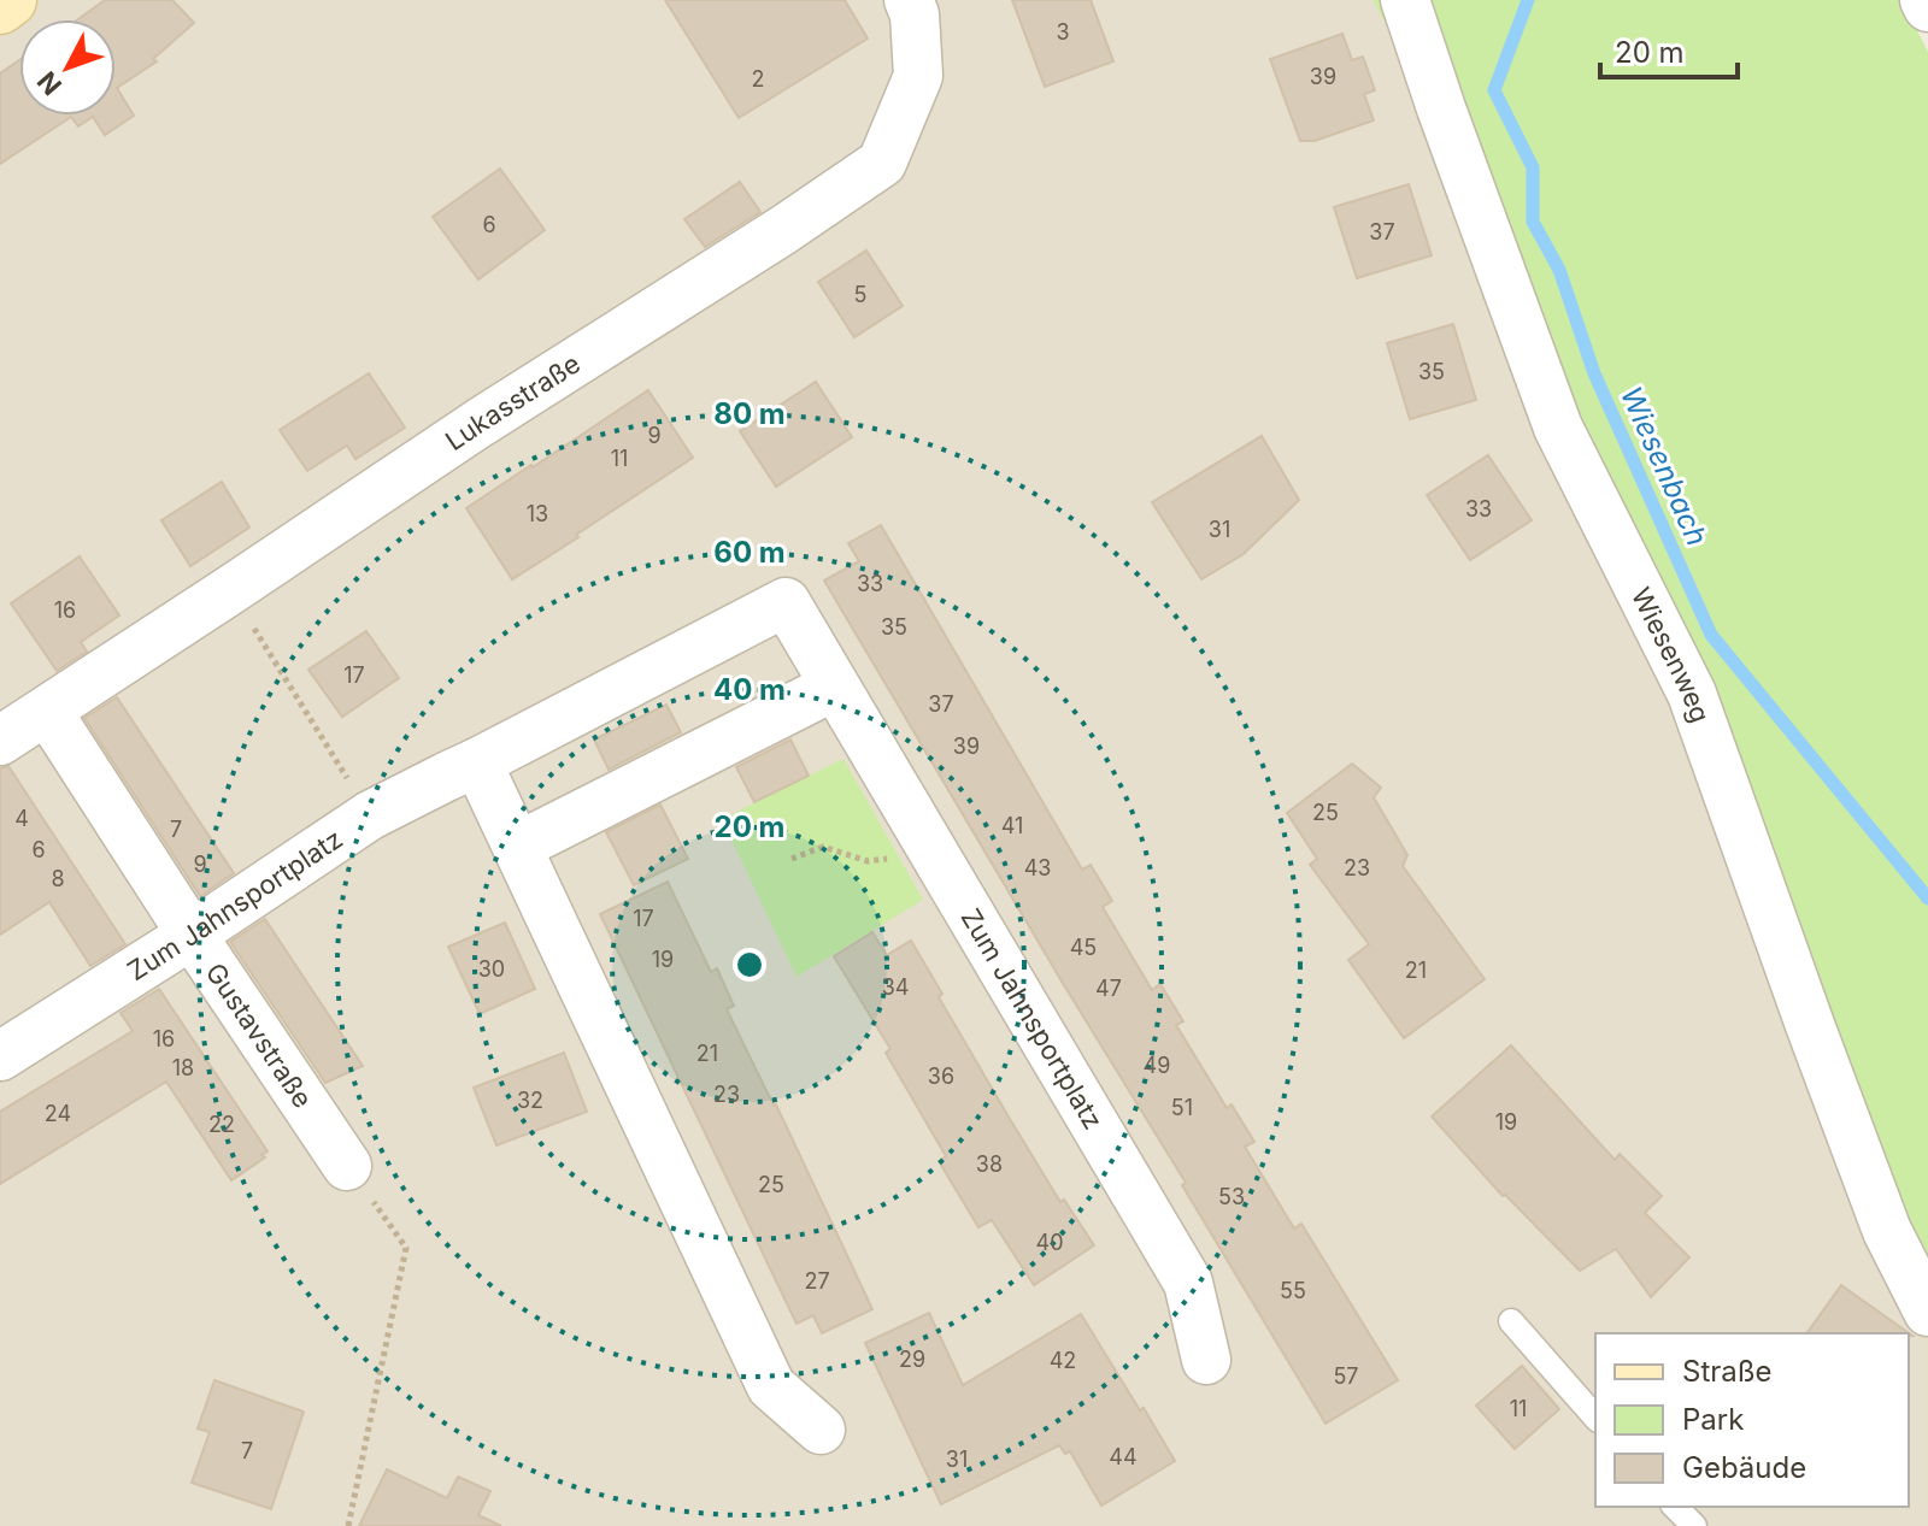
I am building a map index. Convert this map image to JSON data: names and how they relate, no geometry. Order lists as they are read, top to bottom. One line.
{"streets":{"street":["Lukasstraße","Wiesenweg","Zum Jahnsportplatz","Gustavstraße"]},"crossings":[["Lukasstraße","Gustavstraße"],["Zum Jahnsportplatz","Gustavstraße"]],"water":["Wiesenbach"],"house_numbers":["3","39","2","6","37","5","35","9","11","33","13","31","33","16","35","17","37","39","25","4","41","7","6","9","43","23","8","17","45","19","30","21","34","47","16","21","49","18","36","23","32","51","24","19","22","38","25","53","40","27","55","29","42","57","11","7","44","31"],"legend":["Straße","Park","Gebäude"],"scale_bar":"20 m","north":"bottom left","rings":["80 m","60 m","40 m","20 m"]}
